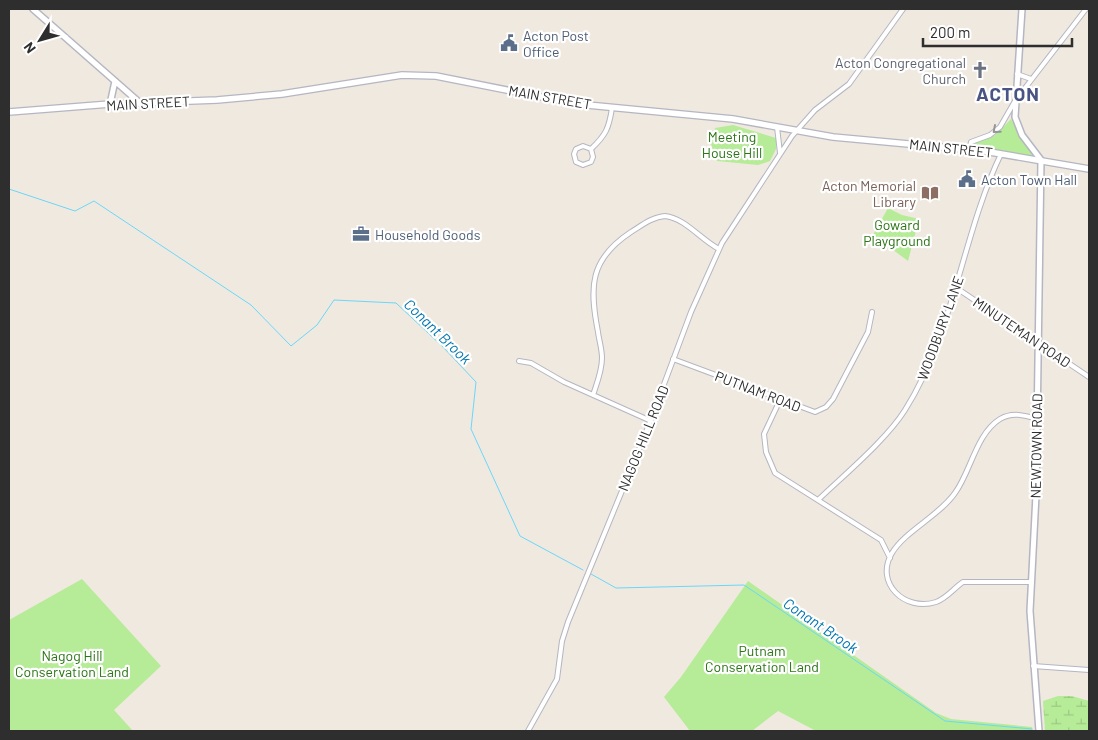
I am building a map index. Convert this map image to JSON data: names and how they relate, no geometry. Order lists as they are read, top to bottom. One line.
{"streets":{"main road":["MAIN STREET"],"street":["WOODBURY LANE","MINUTEMAN ROAD","PUTNAM ROAD","NAGOG HILL ROAD","NEWTOWN ROAD"]},"crossings":[["MAIN STREET","WOODBURY LANE"],["MAIN STREET","NAGOG HILL ROAD"],["MAIN STREET","NEWTOWN ROAD"],["WOODBURY LANE","MINUTEMAN ROAD"],["MINUTEMAN ROAD","NEWTOWN ROAD"],["PUTNAM ROAD","NAGOG HILL ROAD"]],"districts":["ACTON"],"water":["Conant Brook"],"parks":["Meeting House Hill","Goward Playground","Putnam Conservation Land","Nagog Hill Conservation Land"],"places":{"public building":["Acton Post Office","Acton Town Hall"],"church":["Acton Congregational Church"],"library":["Acton Memorial Library"],"office":["Household Goods"]},"scale_bar":"200 m","north":"bottom left"}
